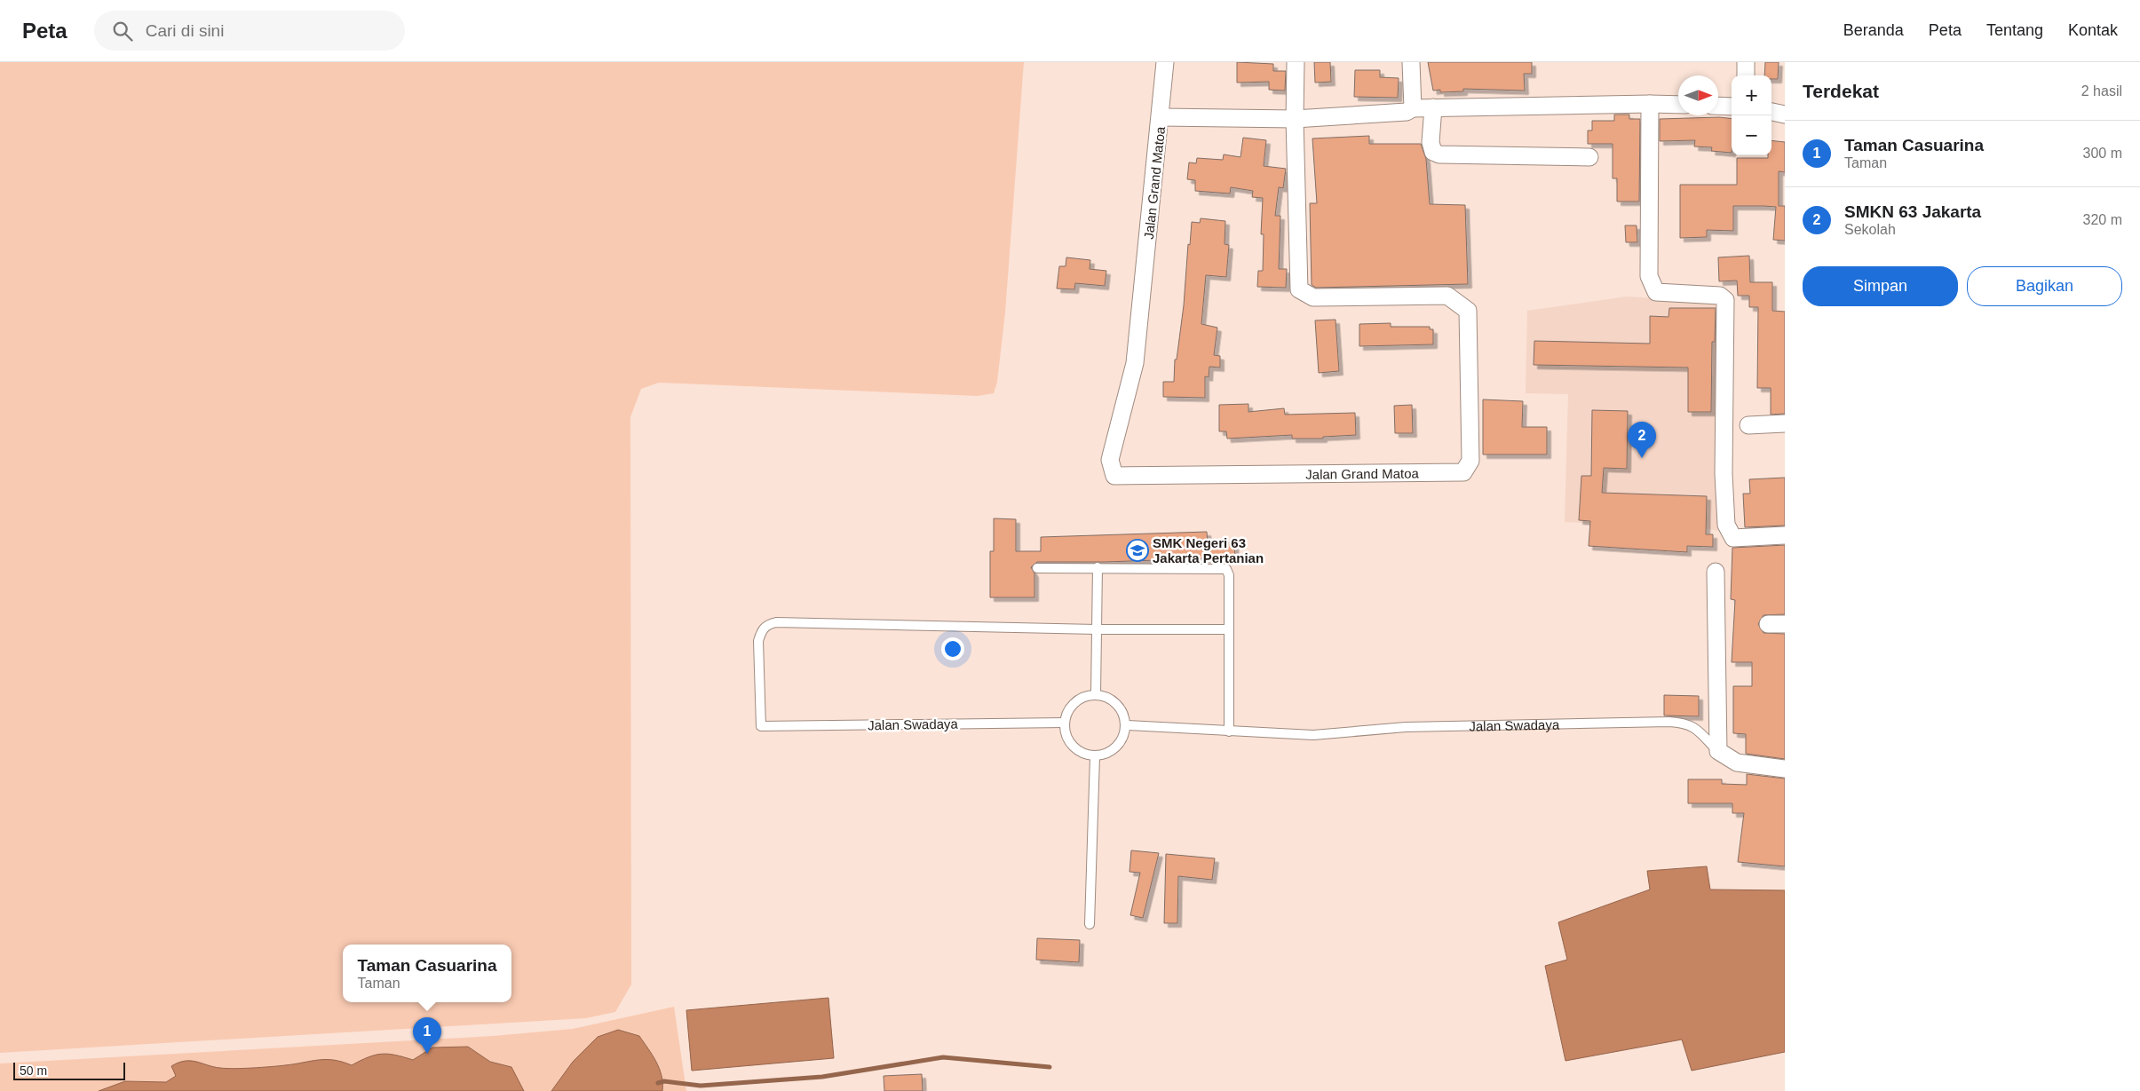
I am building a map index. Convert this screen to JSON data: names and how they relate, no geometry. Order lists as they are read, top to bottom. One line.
{"streets":{"street":["Jalan Grand Matoa","Jalan Swadaya"]},"places":{"school or university":["SMK Negeri 63 Jakarta Pertanian"]},"scale_bar":"50 m","north":"right","page":{"header":"Peta","search":"Cari di sini","nav":["Beranda","Peta","Tentang","Kontak"],"heading":["Terdekat","2 hasil"],"map_buttons":["+","−"],"list":[{"mark":"1","name":"Taman Casuarina","note":"Taman","value":"300 m"},{"mark":"2","name":"SMKN 63 Jakarta","note":"Sekolah","value":"320 m"}],"buttons":["Simpan","Bagikan"],"pins":["2","1"],"popup":["Taman Casuarina","Taman"],"scale":"50 m"}}
